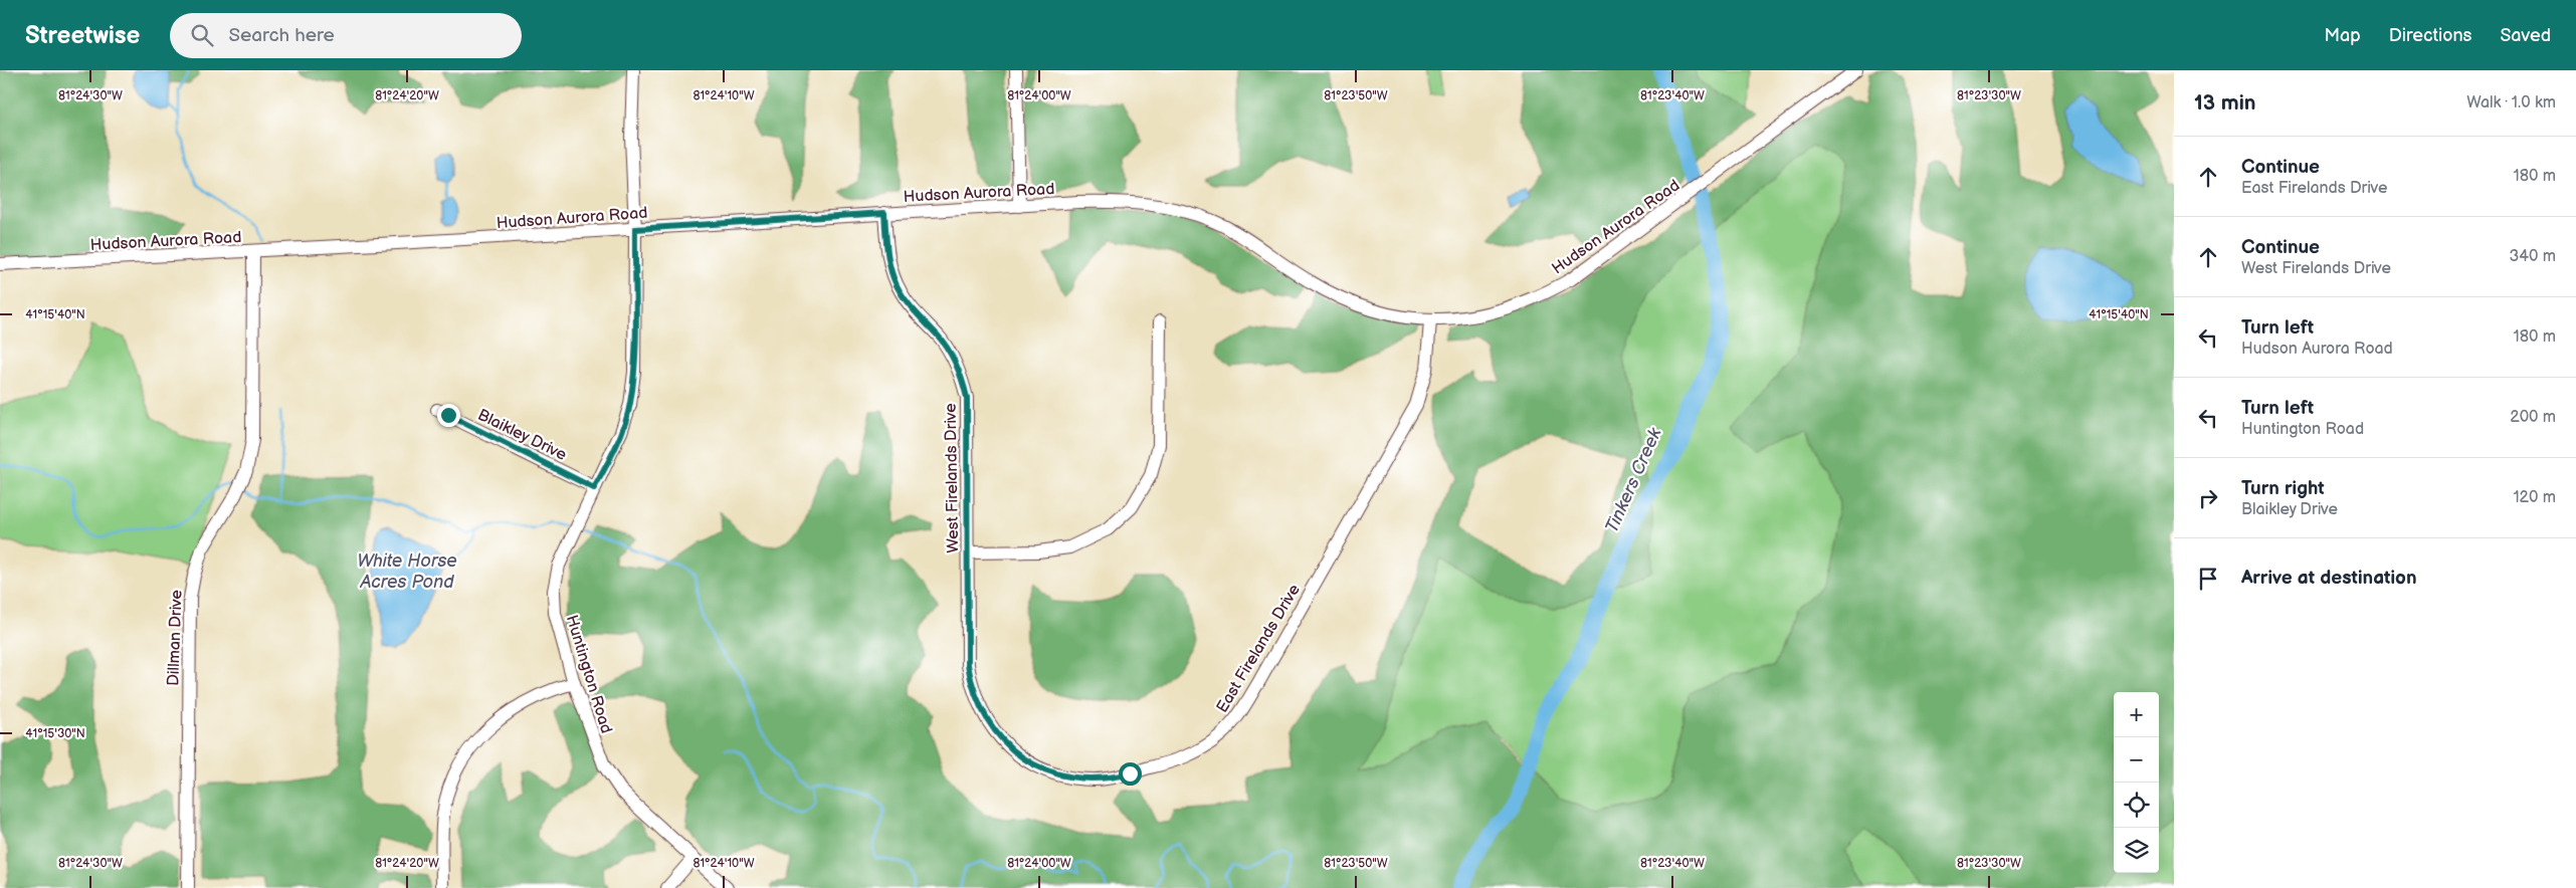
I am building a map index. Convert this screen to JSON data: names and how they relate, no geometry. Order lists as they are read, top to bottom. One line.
{"streets":{"street":["Hudson Aurora Road","Blaikley Drive","West Firelands Drive","Dillman Drive","East Firelands Drive","Huntington Road"]},"crossings":[["Hudson Aurora Road","West Firelands Drive"],["Hudson Aurora Road","Dillman Drive"],["Hudson Aurora Road","East Firelands Drive"],["Hudson Aurora Road","Huntington Road"],["Blaikley Drive","Huntington Road"],["West Firelands Drive","East Firelands Drive"]],"water":["Tinkers Creek","White Horse Acres Pond"],"page":{"header":"Streetwise","search":"Search here","nav":["Map","Directions","Saved"],"heading":["13 min","Walk · 1.0 km"],"list":[["Continue","East Firelands Drive","180 m"],["Continue","West Firelands Drive","340 m"],["Turn left","Hudson Aurora Road","180 m"],["Turn left","Huntington Road","200 m"],["Turn right","Blaikley Drive","120 m"],"Arrive at destination"],"map_buttons":["+","−"]},"coordinates":["81°24'30\"W","81°24'20\"W","81°24'10\"W","81°24'00\"W","81°23'50\"W","81°23'40\"W","81°23'30\"W","41°15'40\"N","41°15'30\"N"]}
